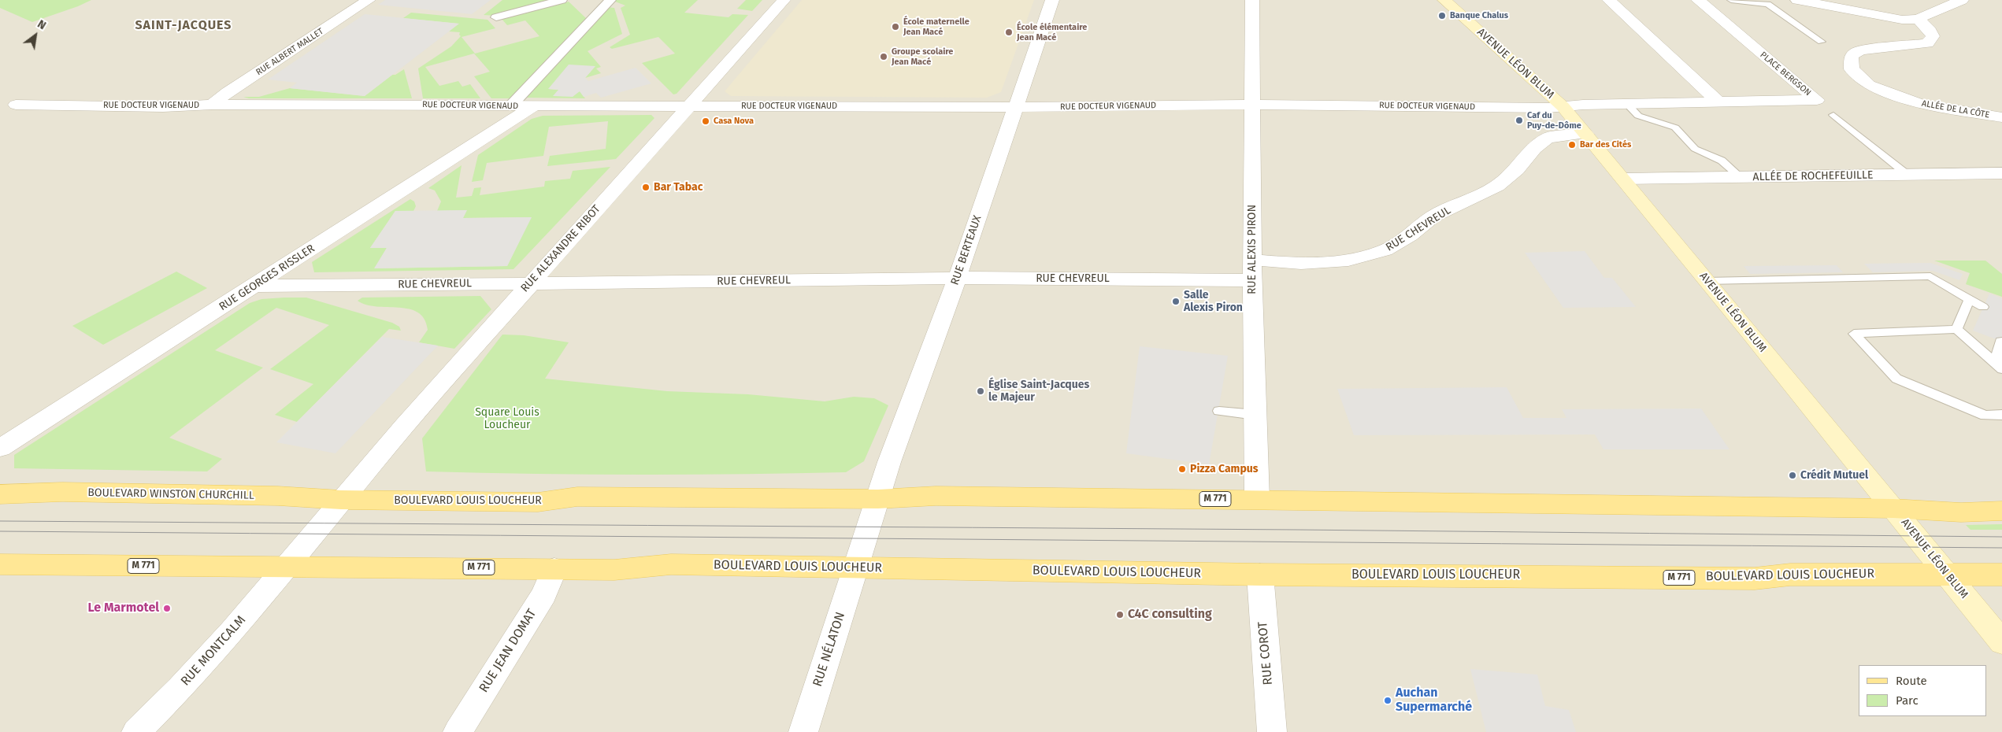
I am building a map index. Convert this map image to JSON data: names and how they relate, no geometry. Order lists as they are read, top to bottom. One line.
{"streets":{"main road":["AVENUE LÉON BLUM","BOULEVARD WINSTON CHURCHILL","M 771","BOULEVARD LOUIS LOUCHEUR"],"street":["RUE ALBERT MALLET","PLACE BERGSON","RUE DOCTEUR VIGENAUD","ALLÉE DE LA CÔTE","ALLÉE DE ROCHEFEUILLE","RUE CHEVREUL","RUE ALEXANDRE RIBOT","RUE ALEXIS PIRON","RUE BERTEAUX","RUE GEORGES RISSLER","RUE NÉLATON","RUE MONTCALM","RUE JEAN DOMAT","RUE COROT"]},"crossings":[["RUE ALBERT MALLET","RUE DOCTEUR VIGENAUD"],["AVENUE LÉON BLUM","PLACE BERGSON"],["AVENUE LÉON BLUM","RUE DOCTEUR VIGENAUD"],["AVENUE LÉON BLUM","ALLÉE DE ROCHEFEUILLE"],["AVENUE LÉON BLUM","RUE CHEVREUL"],["AVENUE LÉON BLUM","M 771"],["AVENUE LÉON BLUM","BOULEVARD LOUIS LOUCHEUR"],["PLACE BERGSON","RUE DOCTEUR VIGENAUD"],["RUE DOCTEUR VIGENAUD","RUE ALEXANDRE RIBOT"],["RUE DOCTEUR VIGENAUD","RUE ALEXIS PIRON"],["RUE DOCTEUR VIGENAUD","RUE BERTEAUX"],["RUE DOCTEUR VIGENAUD","RUE GEORGES RISSLER"],["RUE CHEVREUL","RUE ALEXANDRE RIBOT"],["RUE CHEVREUL","RUE ALEXIS PIRON"],["RUE CHEVREUL","RUE BERTEAUX"],["RUE CHEVREUL","RUE GEORGES RISSLER"],["RUE ALEXANDRE RIBOT","BOULEVARD WINSTON CHURCHILL"],["RUE ALEXANDRE RIBOT","M 771"],["RUE ALEXANDRE RIBOT","BOULEVARD LOUIS LOUCHEUR"],["RUE ALEXANDRE RIBOT","RUE MONTCALM"],["RUE ALEXIS PIRON","BOULEVARD LOUIS LOUCHEUR"],["RUE BERTEAUX","BOULEVARD LOUIS LOUCHEUR"],["RUE BERTEAUX","RUE NÉLATON"],["BOULEVARD WINSTON CHURCHILL","BOULEVARD LOUIS LOUCHEUR"],["M 771","BOULEVARD LOUIS LOUCHEUR"],["M 771","RUE MONTCALM"],["BOULEVARD LOUIS LOUCHEUR","RUE NÉLATON"],["BOULEVARD LOUIS LOUCHEUR","RUE MONTCALM"],["BOULEVARD LOUIS LOUCHEUR","RUE JEAN DOMAT"],["BOULEVARD LOUIS LOUCHEUR","RUE COROT"]],"districts":["SAINT-JACQUES"],"parks":["Square Louis Loucheur"],"places":["Banque Chalus","École maternelle Jean Macé","École élémentaire Jean Macé","Groupe scolaire Jean Macé","Caf du Puy-de-Dôme","Casa Nova","Bar des Cités","Bar Tabac","Salle Alexis Piron","Église Saint-Jacques le Majeur","Pizza Campus","Crédit Mutuel","Le Marmotel","C4C consulting","Auchan Supermarché"],"legend":["Route","Parc"],"north":"top right"}
